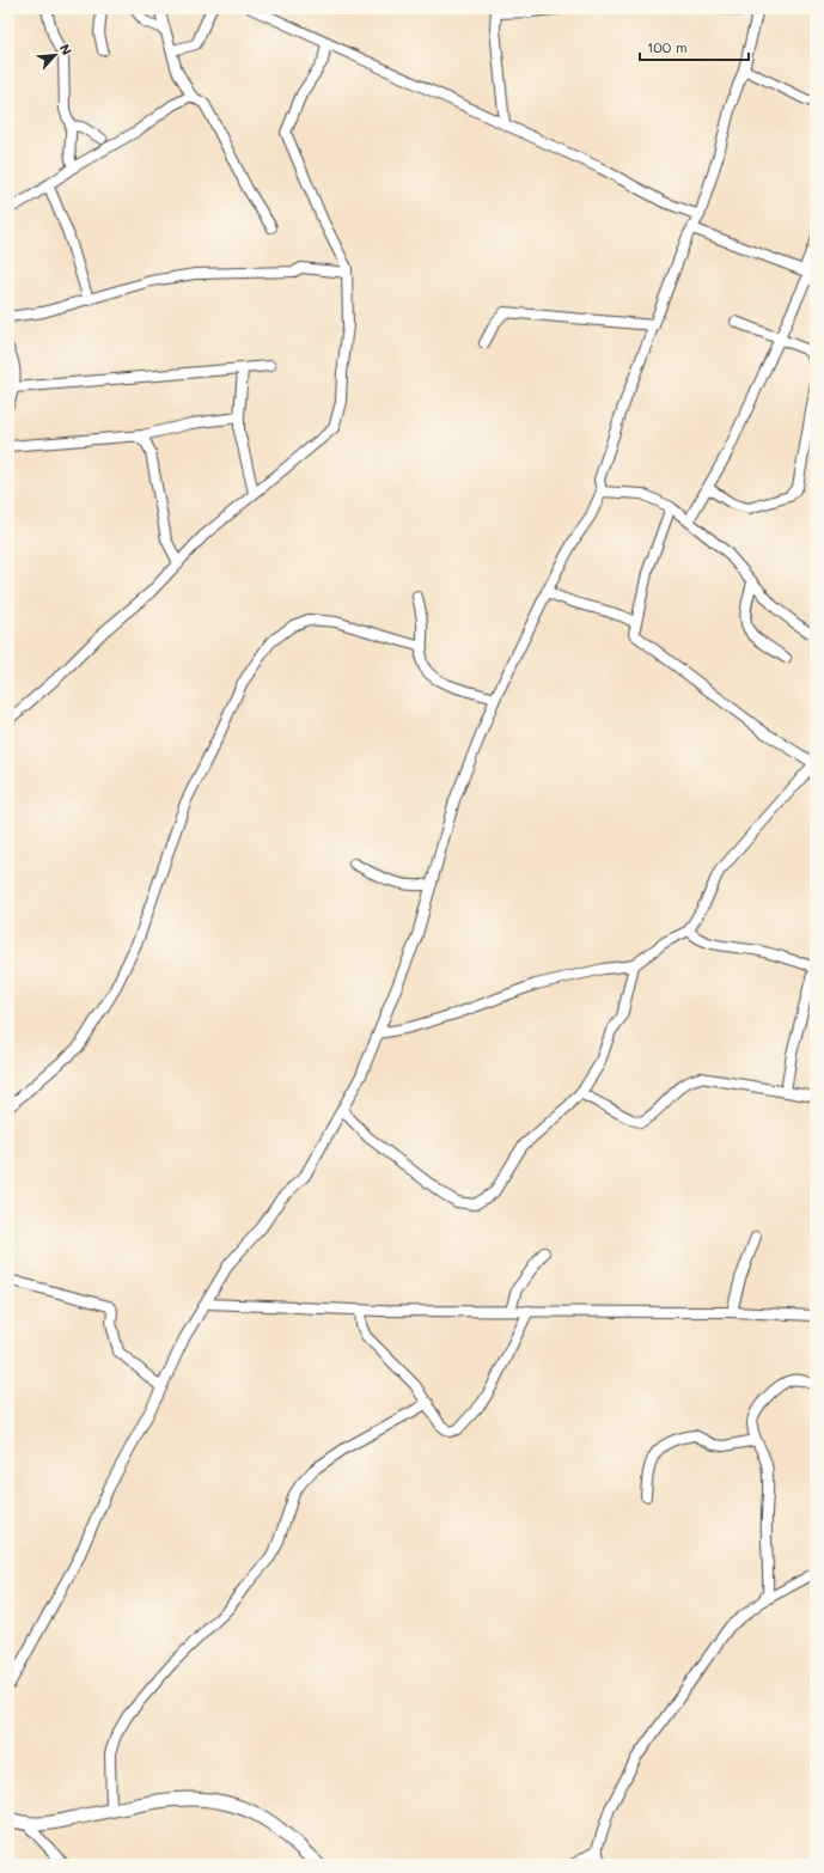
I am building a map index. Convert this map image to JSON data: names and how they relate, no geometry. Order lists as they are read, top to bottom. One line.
{"scale_bar":"100 m","north":"top right"}
